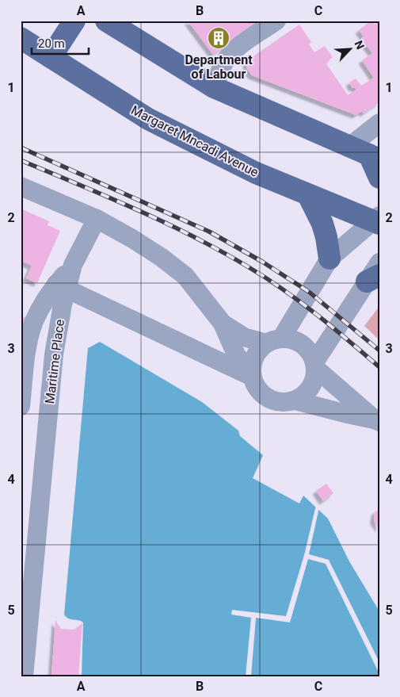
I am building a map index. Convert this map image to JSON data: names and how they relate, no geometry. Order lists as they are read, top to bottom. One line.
{"streets":{"main road":["Margaret Mncadi Avenue"],"street":["Maritime Place"]},"places":{"building":["Department of Labour"]},"scale_bar":"20 m","north":"top right","grid":{"columns":["A","B","C"],"rows":["1","2","3","4","5"]}}
